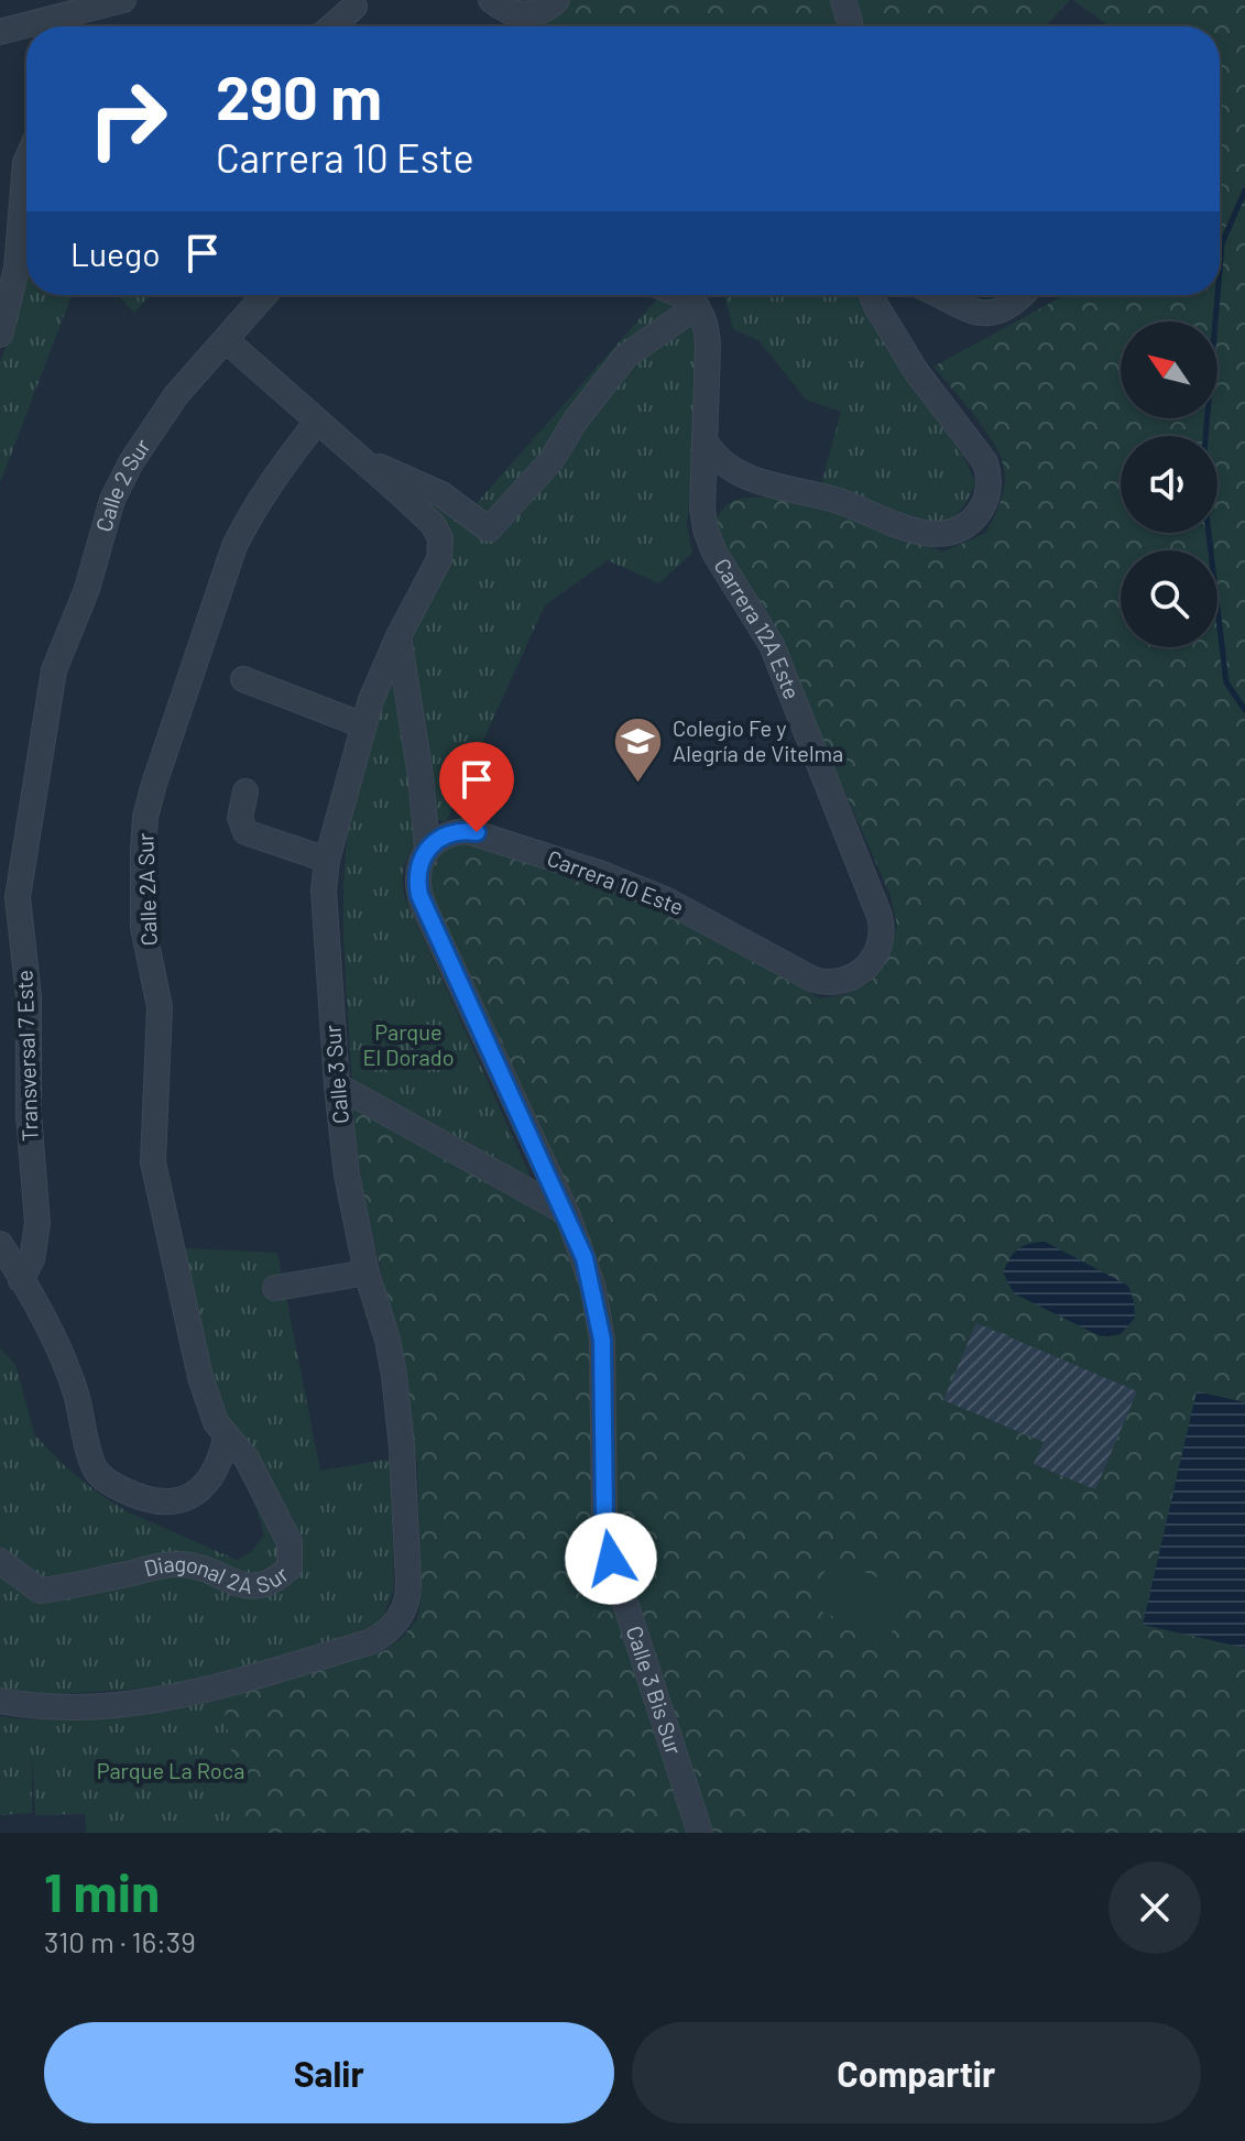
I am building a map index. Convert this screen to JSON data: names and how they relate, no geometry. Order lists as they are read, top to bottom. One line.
{"streets":{"street":["Calle 2 Sur","Carrera 12A Este","Carrera 10 Este","Calle 2A Sur","Transversal 7 Este","Calle 3 Sur","Diagonal 2A Sur","Calle 3 Bis Sur"]},"crossings":[["Calle 2 Sur","Transversal 7 Este"],["Carrera 12A Este","Carrera 10 Este"],["Carrera 10 Este","Calle 3 Bis Sur"],["Calle 2A Sur","Diagonal 2A Sur"]],"parks":["Parque El Dorado","Parque La Roca"],"places":{"school or university":["Colegio Fe y Alegría de Vitelma"]},"north":"top left","page":{"turn":["290 m","Carrera 10 Este"],"then":"Luego","heading":["1 min","310 m · 16:39"],"buttons":["Salir","Compartir"]}}
